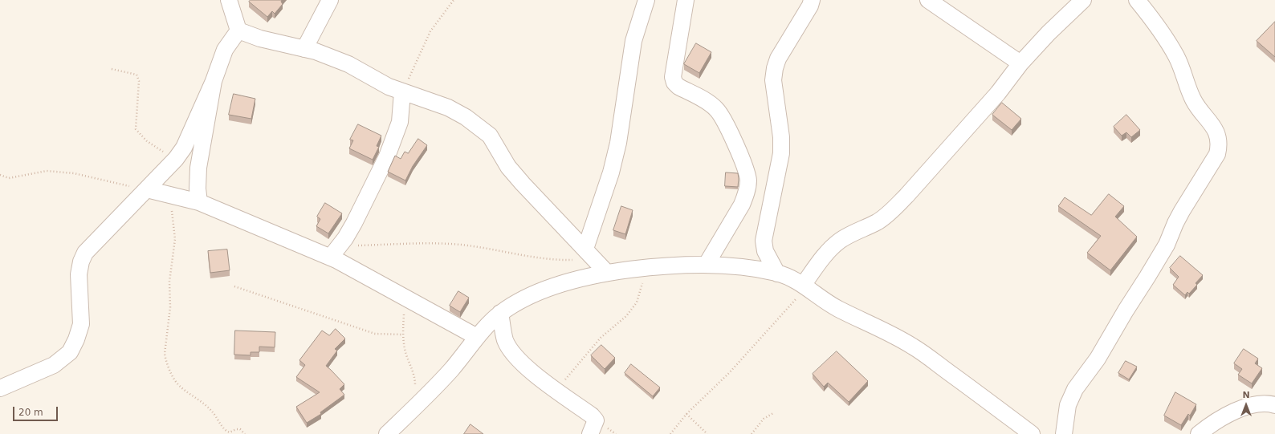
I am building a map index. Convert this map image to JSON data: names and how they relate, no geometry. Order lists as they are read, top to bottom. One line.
{"scale_bar":"20 m","north":"top"}
